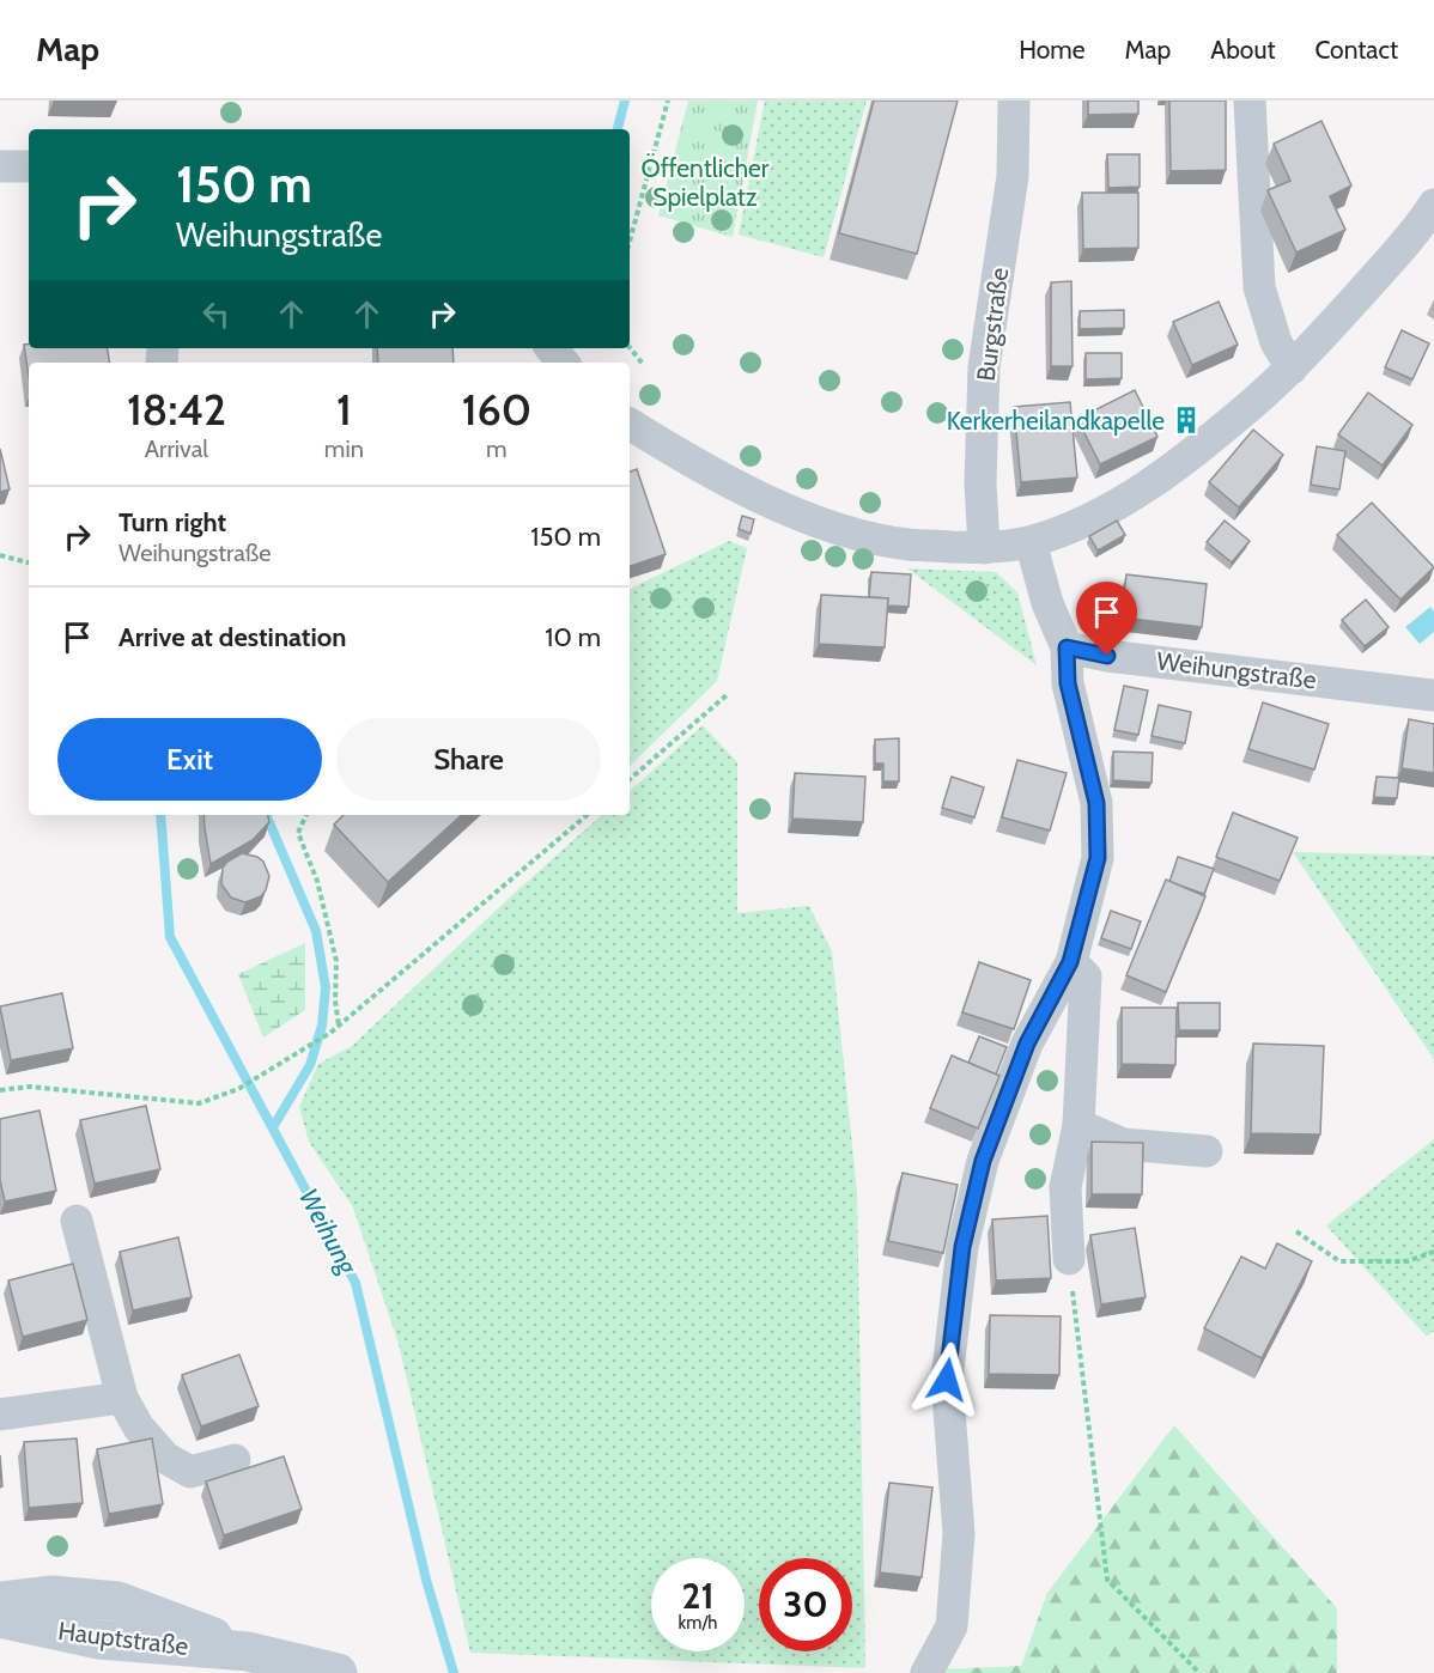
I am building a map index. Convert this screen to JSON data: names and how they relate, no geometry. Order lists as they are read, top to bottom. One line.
{"streets":{"main road":["Hauptstraße"],"street":["Burgstraße","Weihungstraße"]},"water":["Weihung"],"parks":["Öffentlicher Spielplatz"],"places":{"building":["Kerkerheilandkapelle"]},"page":{"header":"Map","nav":["Home","Map","About","Contact"],"turn":["150 m","Weihungstraße"],"eta":["18:42","Arrival","1","min","160","m"],"list":[{"name":"Turn right","note":"Weihungstraße","value":"150 m"},{"name":"Arrive at destination","value":"10 m"}],"buttons":["Exit","Share"],"speed":"21 km/h","limit":"30"}}
